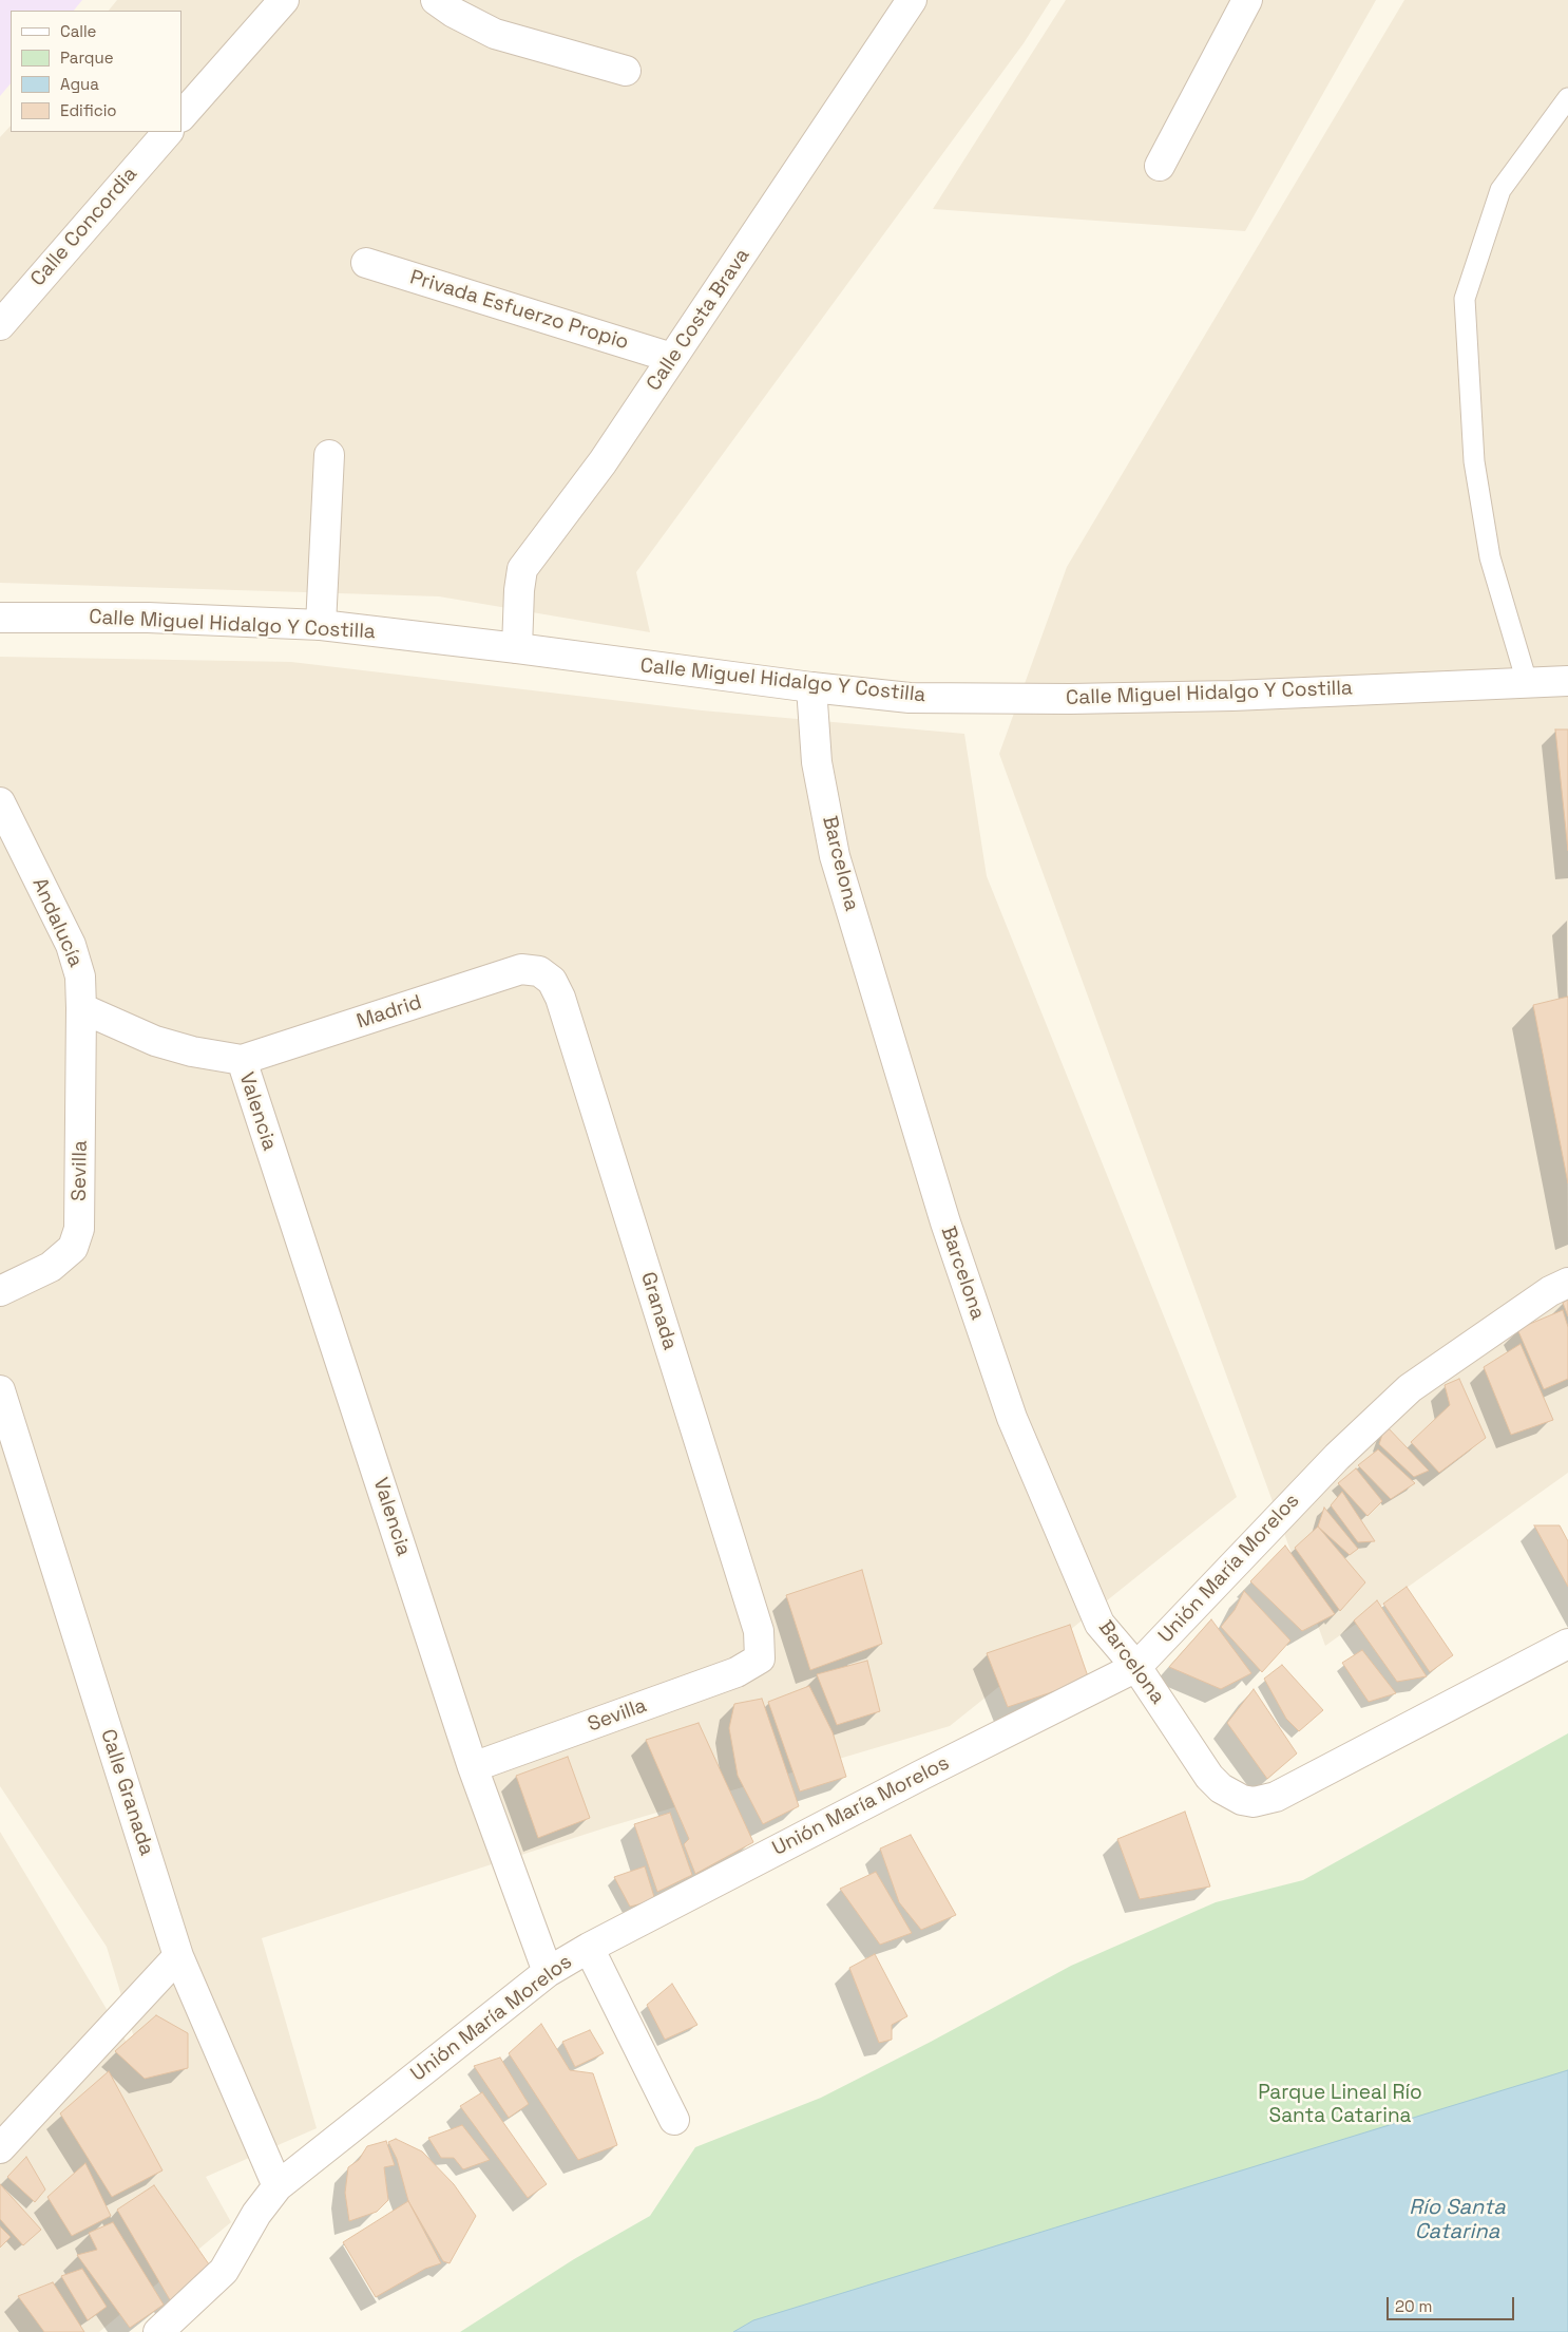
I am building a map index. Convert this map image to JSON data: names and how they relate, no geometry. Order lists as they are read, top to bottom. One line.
{"streets":{"street":["Calle Concordia","Privada Esfuerzo Propio","Calle Costa Brava","Calle Miguel Hidalgo Y Costilla","Barcelona","Andalucía","Madrid","Valencia","Sevilla","Granada","Unión María Morelos","Calle Granada"]},"crossings":[["Privada Esfuerzo Propio","Calle Costa Brava"],["Calle Costa Brava","Calle Miguel Hidalgo Y Costilla"],["Calle Miguel Hidalgo Y Costilla","Barcelona"],["Barcelona","Unión María Morelos"],["Andalucía","Sevilla"],["Madrid","Valencia"],["Madrid","Granada"],["Valencia","Sevilla"],["Valencia","Unión María Morelos"],["Sevilla","Granada"],["Unión María Morelos","Calle Granada"]],"water":["Río Santa Catarina"],"parks":["Parque Lineal Río Santa Catarina"],"legend":["Calle","Parque","Agua","Edificio"],"scale_bar":"20 m"}
